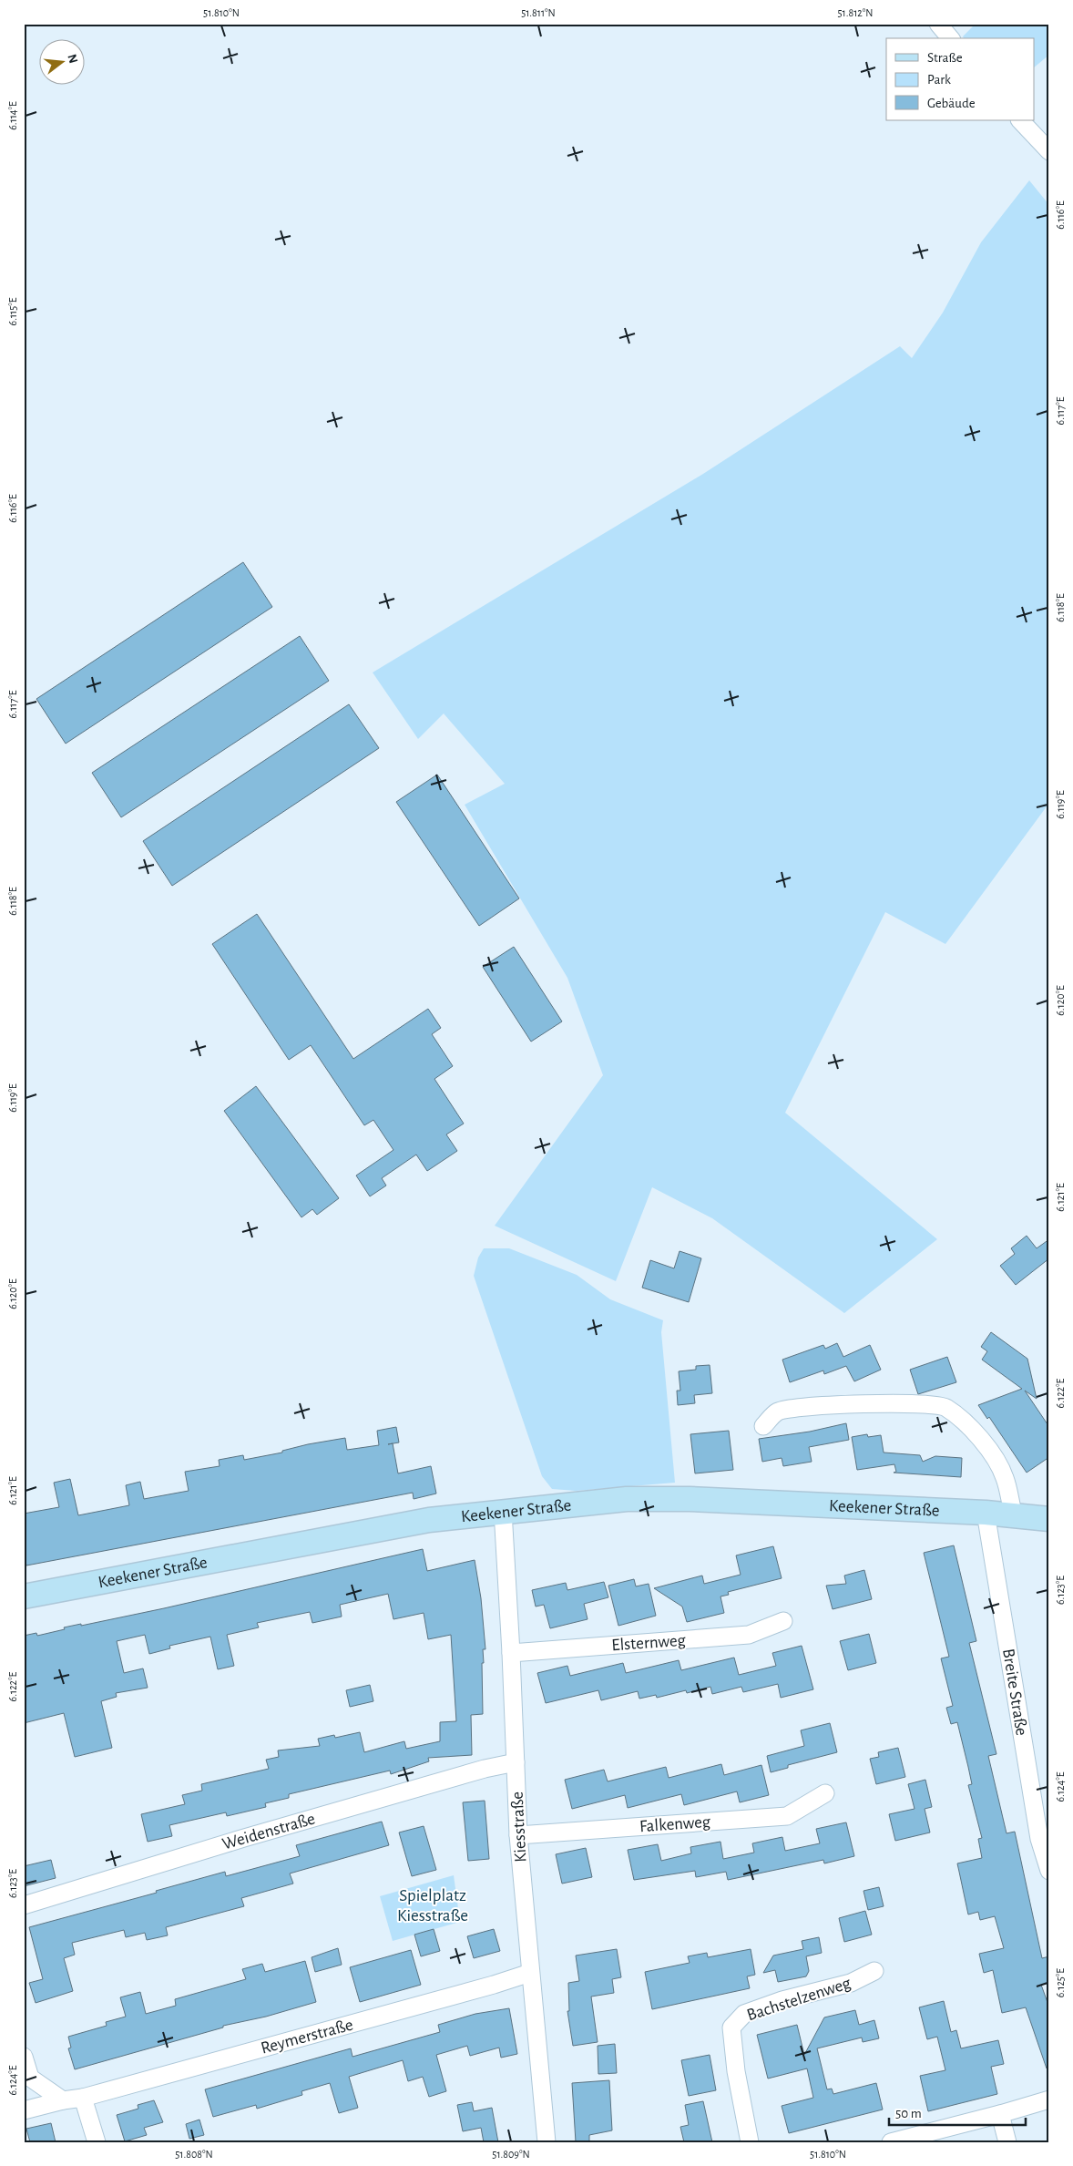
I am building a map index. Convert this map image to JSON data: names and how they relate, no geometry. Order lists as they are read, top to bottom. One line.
{"streets":{"main road":["Keekener Straße"],"street":["Elsternweg","Breite Straße","Falkenweg","Kiesstraße","Weidenstraße","Bachstelzenweg","Reymerstraße"]},"crossings":[["Keekener Straße","Breite Straße"],["Keekener Straße","Kiesstraße"],["Elsternweg","Kiesstraße"],["Falkenweg","Kiesstraße"],["Kiesstraße","Weidenstraße"],["Kiesstraße","Reymerstraße"]],"parks":["Spielplatz Kiesstraße"],"legend":["Straße","Park","Gebäude"],"scale_bar":"50 m","north":"right","coordinates":["51.810°N","51.811°N","51.812°N","6.114°E","6.116°E","6.115°E","6.117°E","6.118°E","6.119°E","6.120°E","6.121°E","6.122°E","6.123°E","6.124°E","6.125°E","51.808°N","51.809°N"]}
